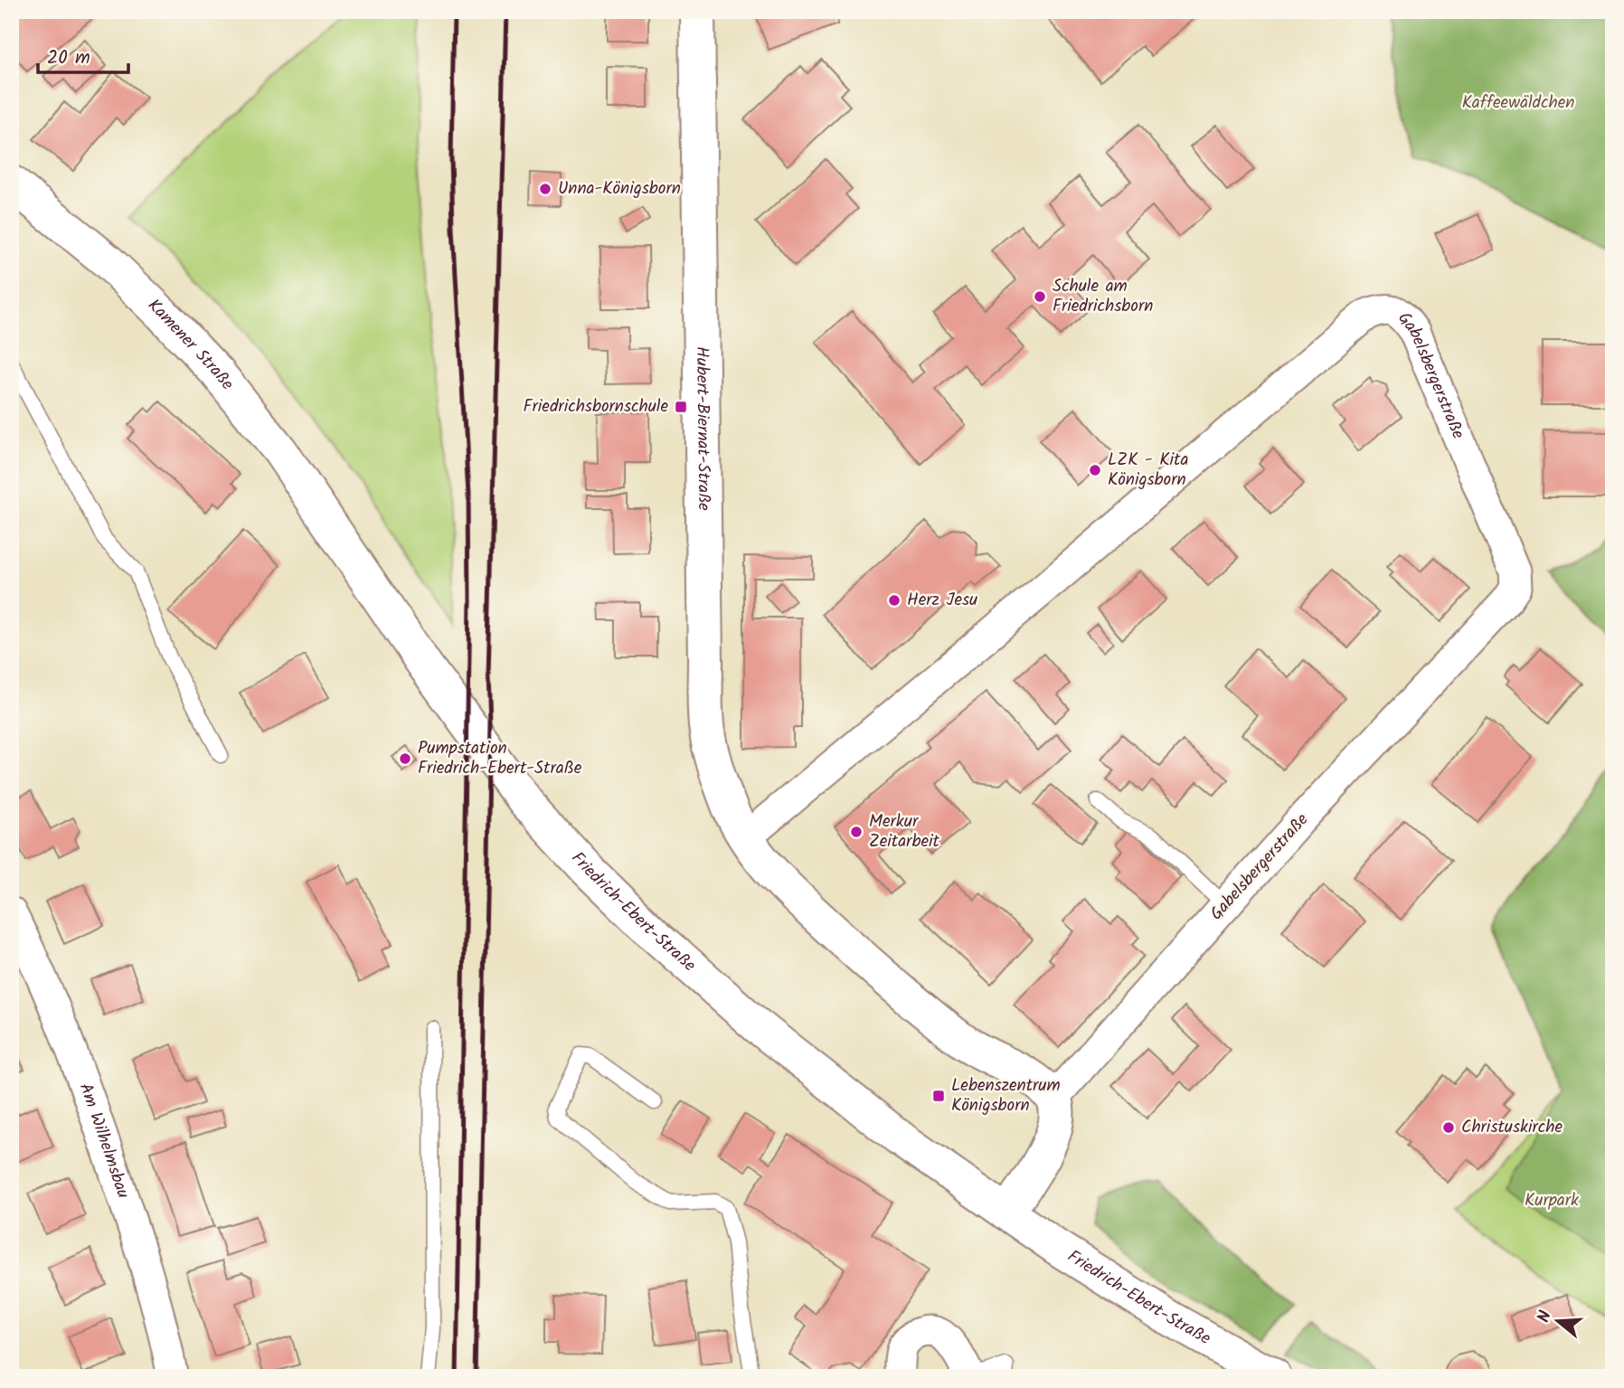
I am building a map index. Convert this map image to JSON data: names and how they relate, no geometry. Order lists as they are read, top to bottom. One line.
{"streets":{"main road":["Kamener Straße","Hubert-Biernat-Straße","Friedrich-Ebert-Straße"],"street":["Gabelsbergerstraße","Am Wilhelmsbau"]},"crossings":[["Kamener Straße","Friedrich-Ebert-Straße"],["Gabelsbergerstraße","Hubert-Biernat-Straße"]],"parks":["Kaffeewäldchen","Kurpark"],"places":{"other":["Unna-Königsborn","Schule am Friedrichsborn","LZK - Kita Königsborn","Herz Jesu","Pumpstation Friedrich-Ebert-Straße","Merkur Zeitarbeit","Christuskirche"],"transit":["Friedrichsbornschule","Lebenszentrum Königsborn"]},"scale_bar":"20 m","north":"left"}
